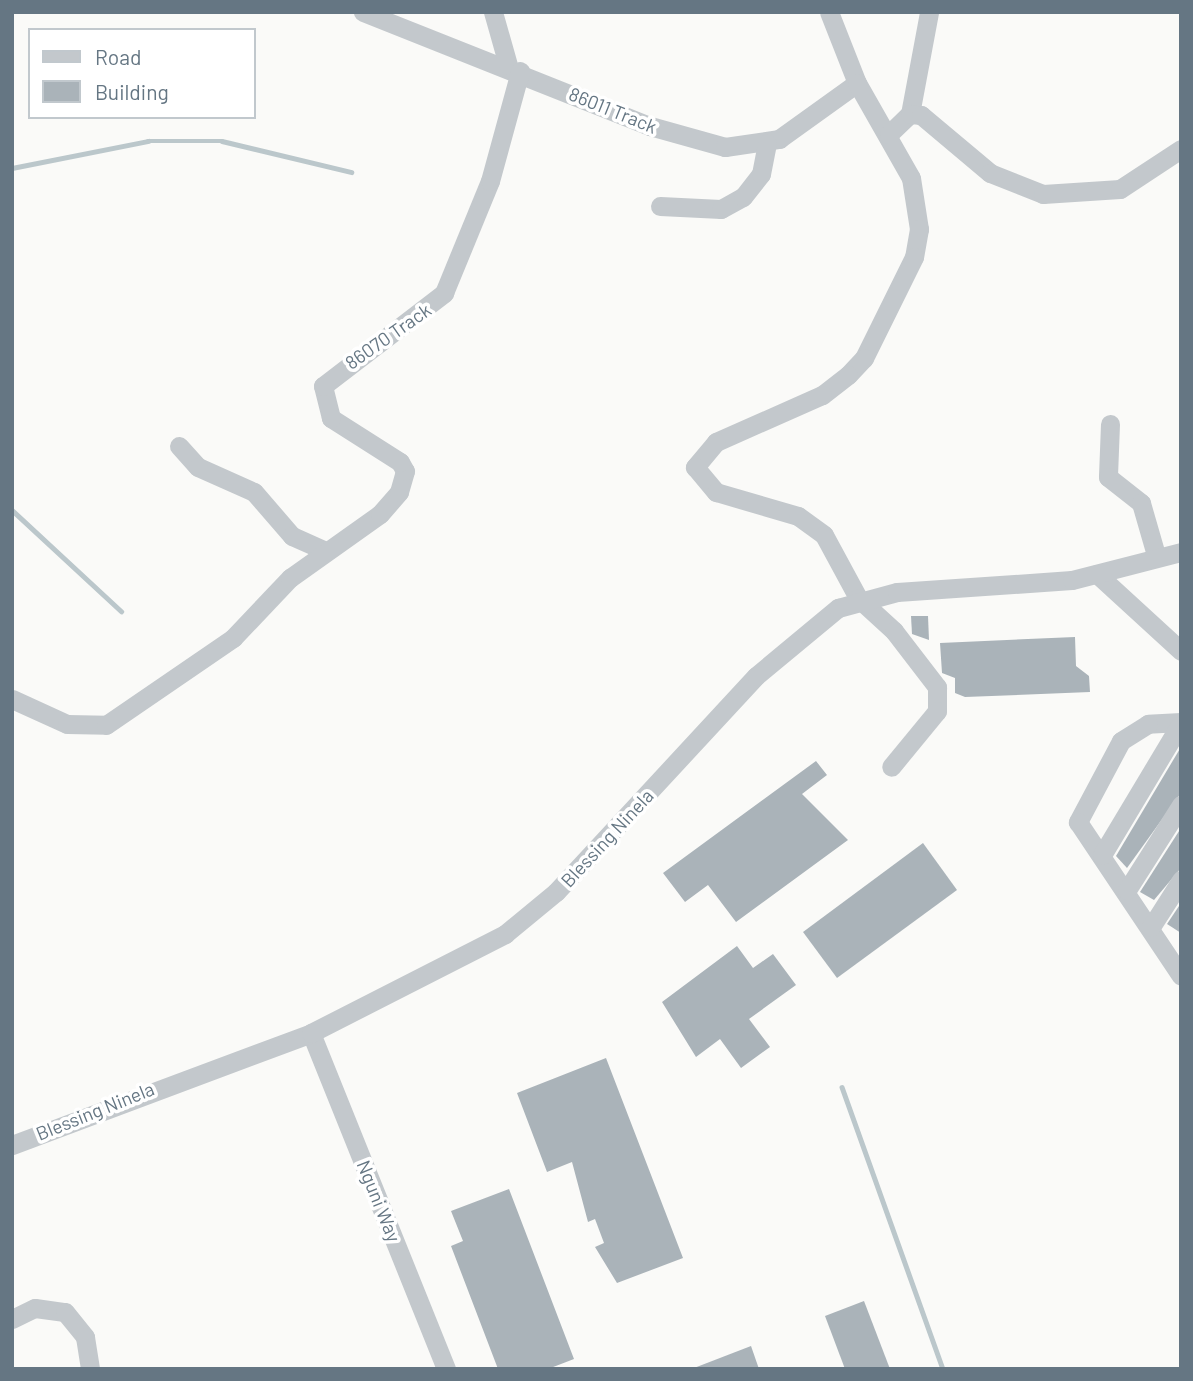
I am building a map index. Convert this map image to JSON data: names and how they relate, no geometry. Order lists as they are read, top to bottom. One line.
{"streets":{"street":["86011 Track","86070 Track","Blessing Ninela","Nguni Way"]},"crossings":[["86011 Track","86070 Track"],["Blessing Ninela","Nguni Way"]],"legend":["Road","Building"]}
